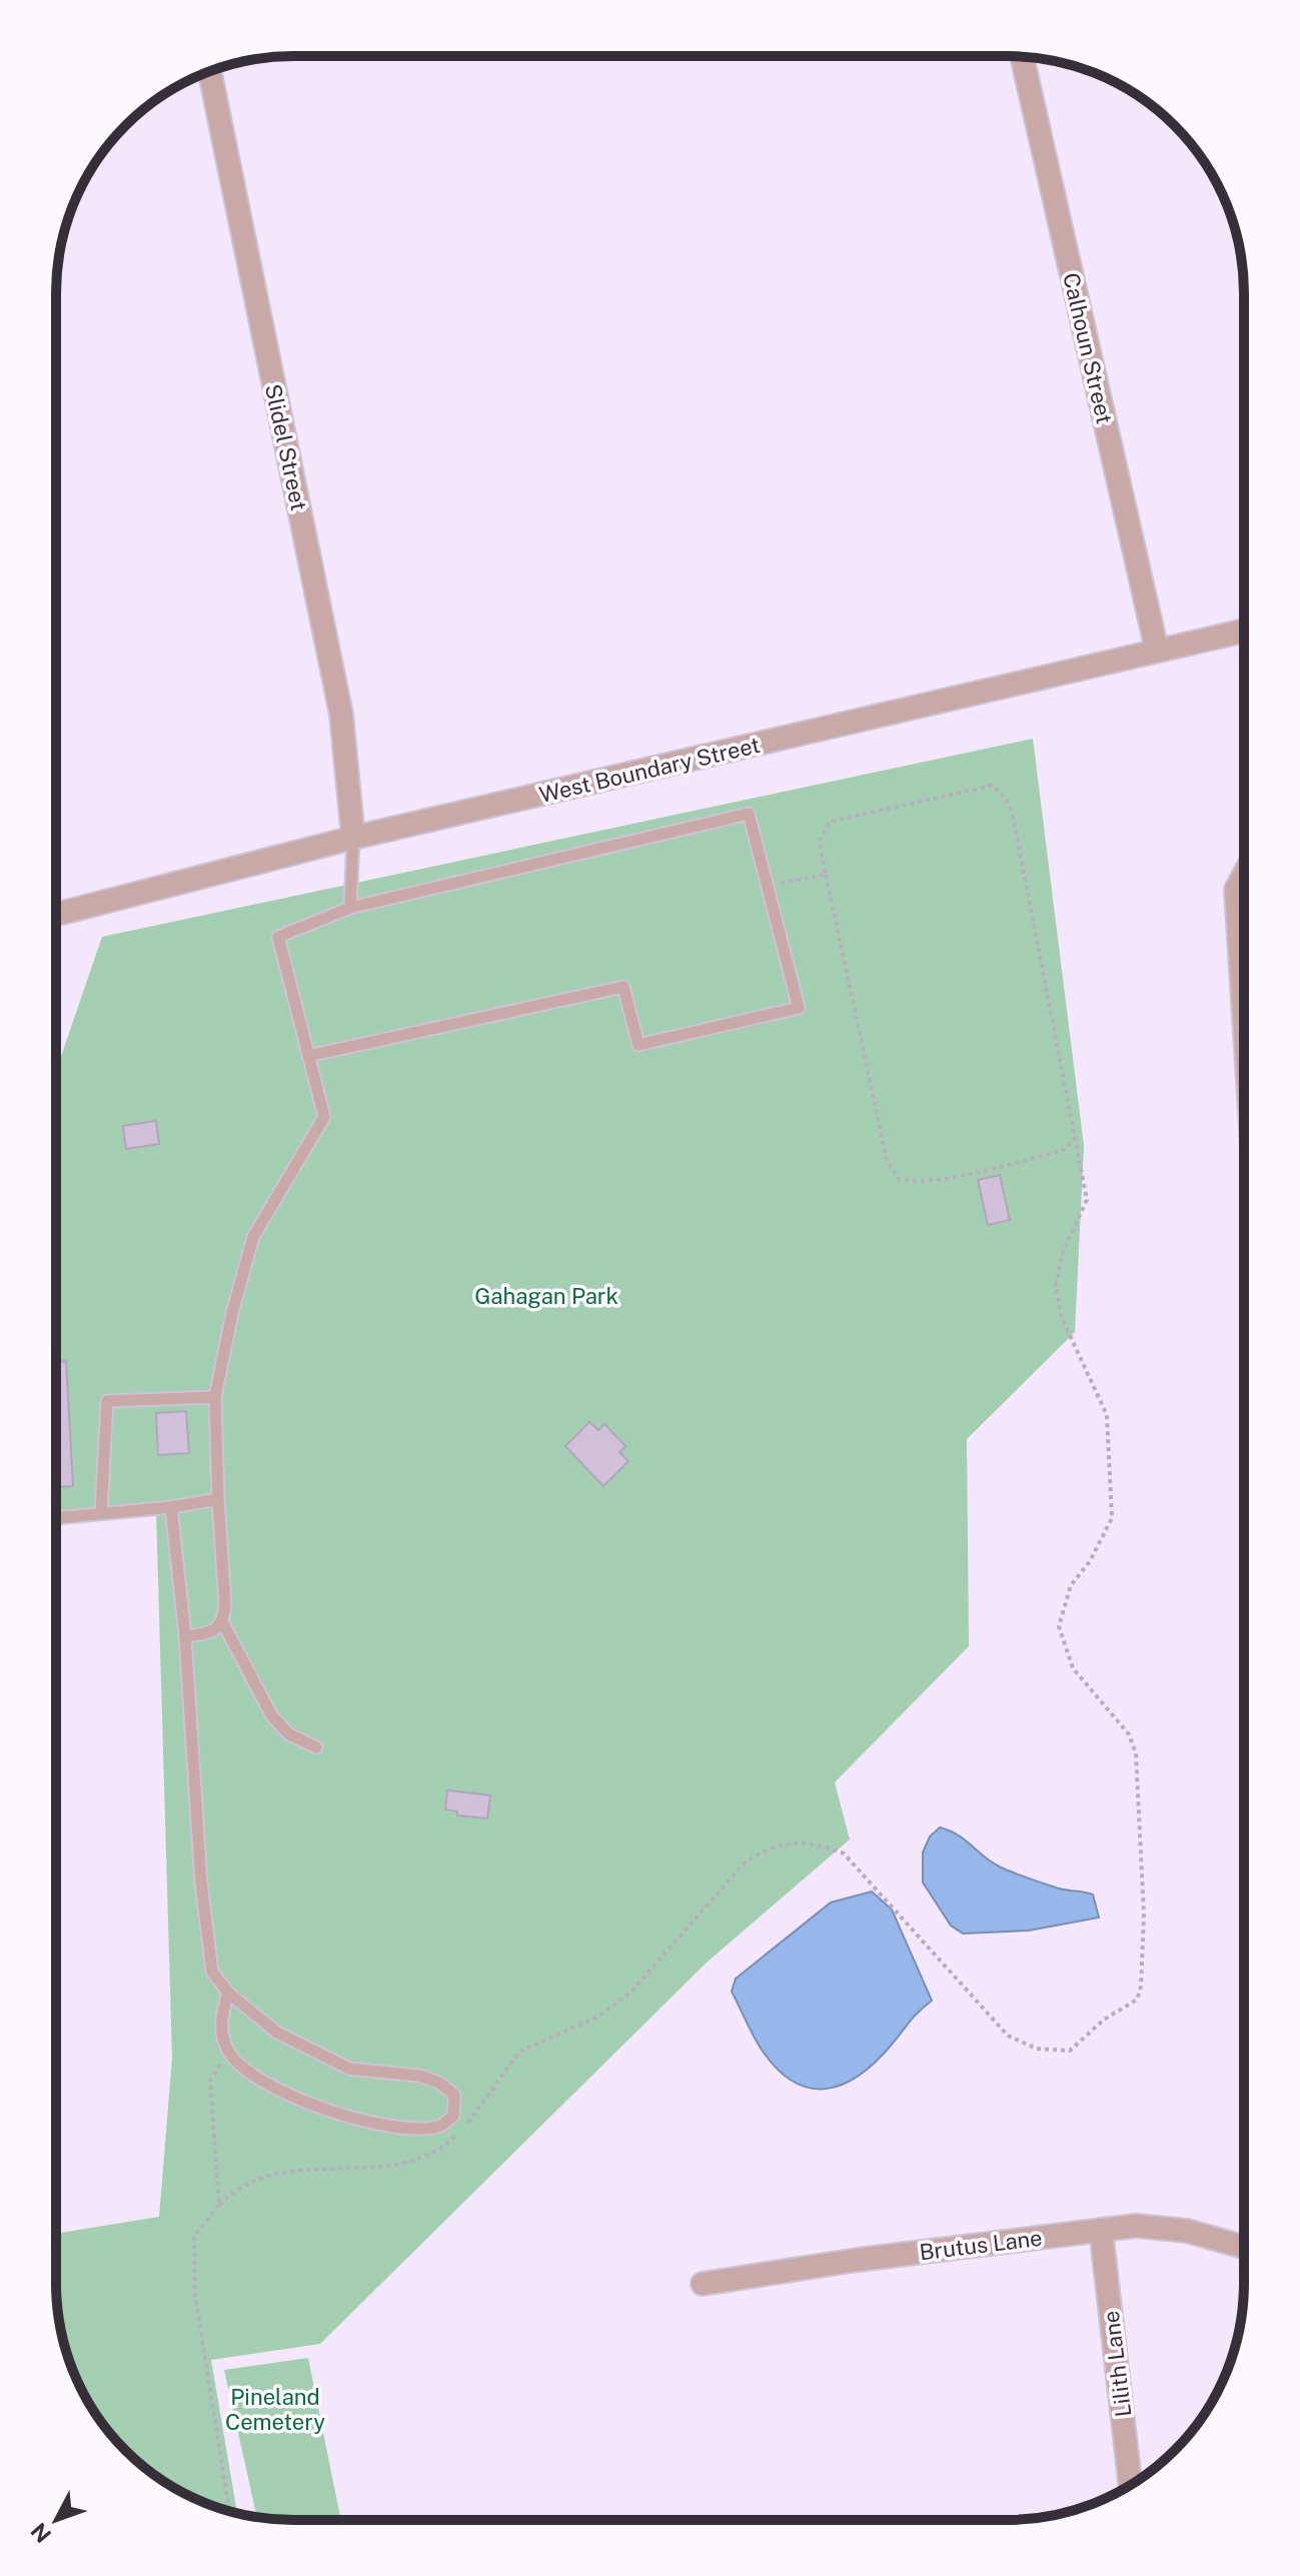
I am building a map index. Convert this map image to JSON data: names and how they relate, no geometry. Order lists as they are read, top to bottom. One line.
{"streets":{"street":["Calhoun Street","Slidel Street","West Boundary Street","Brutus Lane","Lilith Lane"]},"crossings":[["Calhoun Street","West Boundary Street"],["Slidel Street","West Boundary Street"],["Brutus Lane","Lilith Lane"]],"parks":["Gahagan Park","Pineland Cemetery"],"north":"bottom left"}
